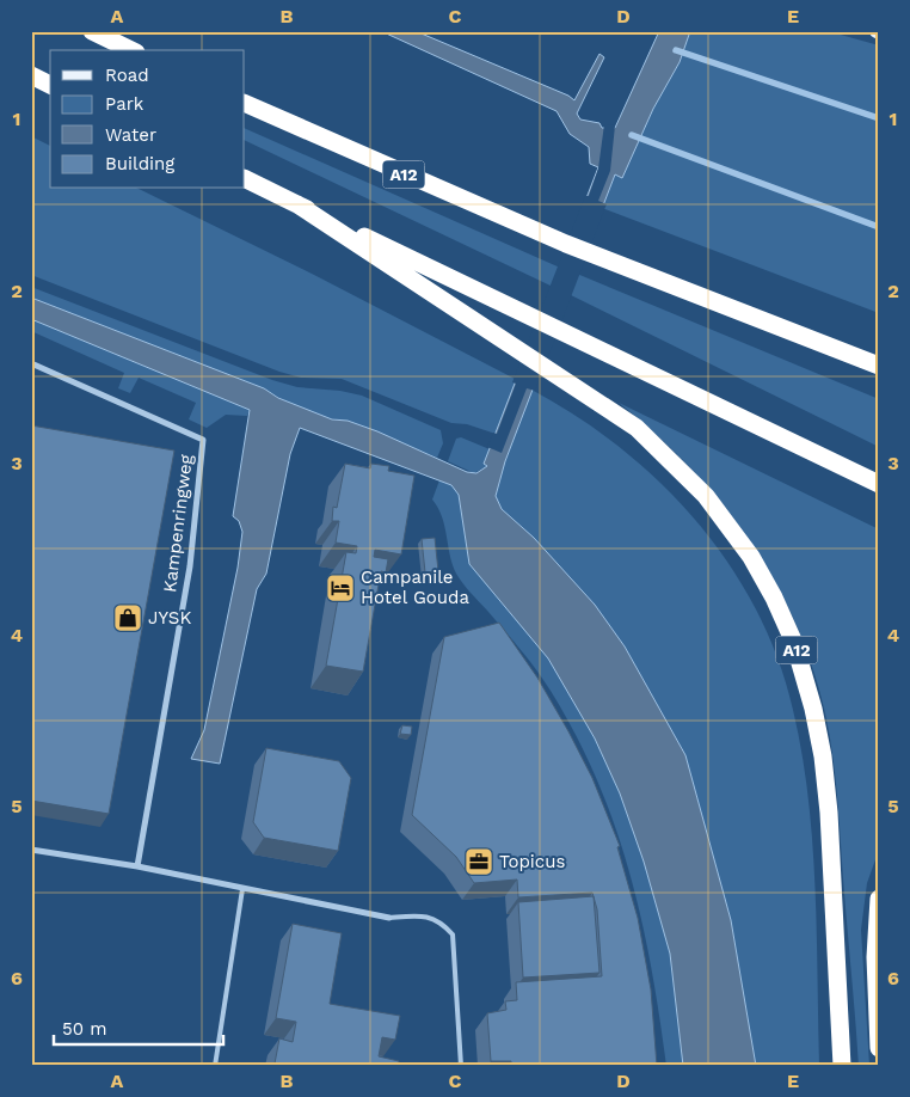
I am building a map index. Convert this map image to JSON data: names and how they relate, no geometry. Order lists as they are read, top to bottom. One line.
{"streets":{"highway":["A12"],"street":["Kampenringweg"]},"places":{"hotel":["Campanile Hotel Gouda"],"shop":["JYSK"],"office":["Topicus"]},"legend":["Road","Park","Water","Building"],"scale_bar":"50 m","grid":{"columns":["A","B","C","D","E"],"rows":["1","2","3","4","5","6"]}}
